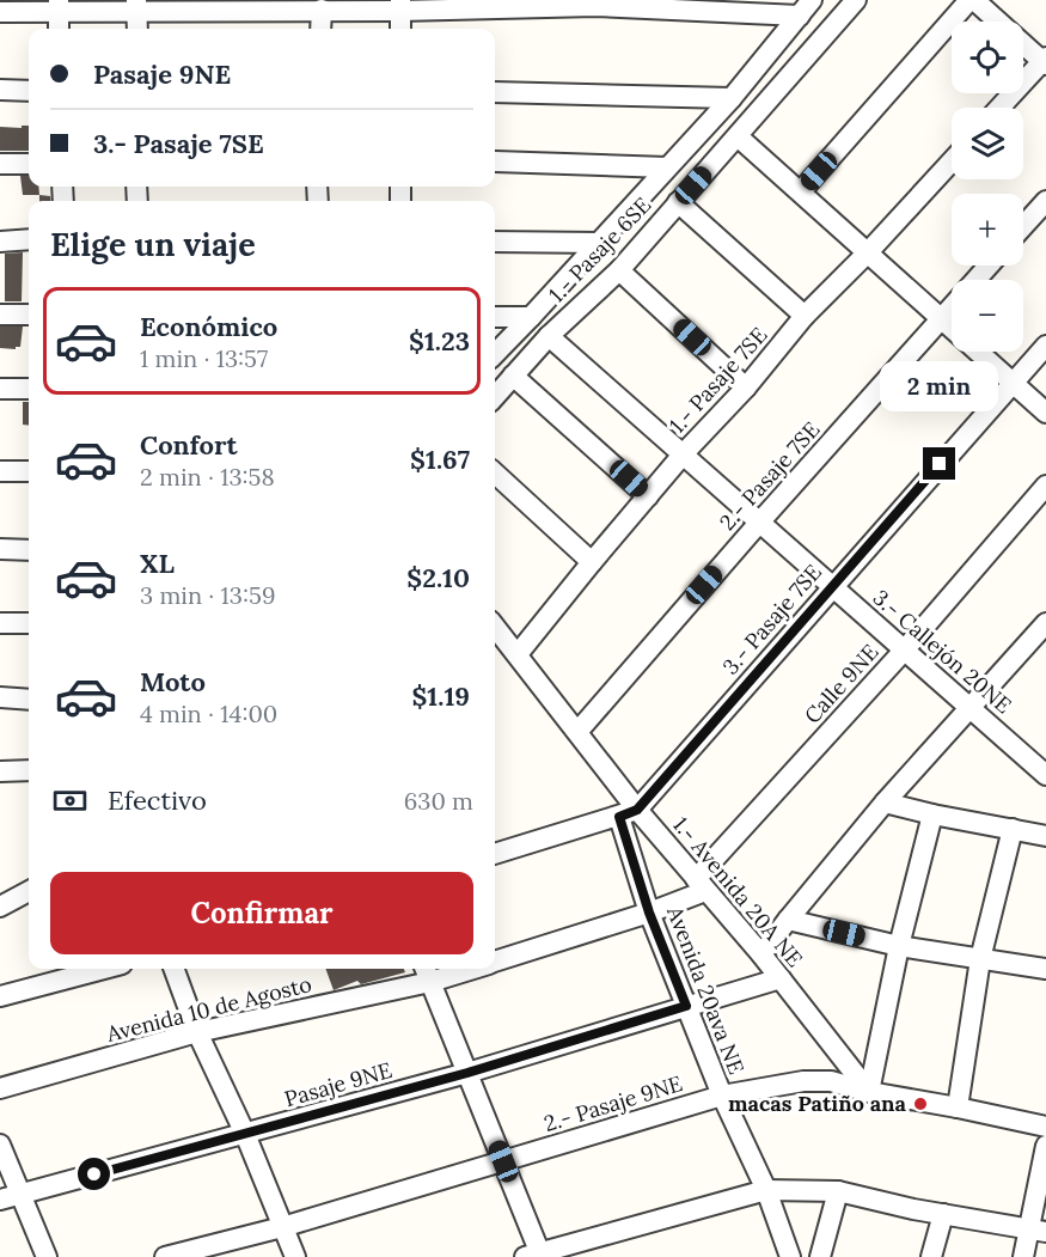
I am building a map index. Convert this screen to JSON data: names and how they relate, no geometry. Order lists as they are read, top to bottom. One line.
{"streets":{"street":["1.- Pasaje 6SE","1.- Pasaje 7SE","2.- Pasaje 7SE","3.- Pasaje 7SE","3.- Callejón 20NE","Calle 9NE","1.- Avenida 20A NE","Avenida 20ava NE","Avenida 10 de Agosto","Pasaje 9NE","2.- Pasaje 9NE"]},"crossings":[["1.- Pasaje 6SE","3.- Callejón 20NE"],["1.- Pasaje 7SE","3.- Callejón 20NE"],["1.- Pasaje 7SE","1.- Avenida 20A NE"],["2.- Pasaje 7SE","3.- Callejón 20NE"],["2.- Pasaje 7SE","1.- Avenida 20A NE"],["3.- Pasaje 7SE","3.- Callejón 20NE"],["3.- Pasaje 7SE","1.- Avenida 20A NE"],["3.- Pasaje 7SE","Avenida 20ava NE"],["3.- Callejón 20NE","Calle 9NE"],["Calle 9NE","1.- Avenida 20A NE"],["1.- Avenida 20A NE","Avenida 20ava NE"],["1.- Avenida 20A NE","Pasaje 9NE"],["1.- Avenida 20A NE","2.- Pasaje 9NE"],["Avenida 20ava NE","Pasaje 9NE"],["Avenida 20ava NE","2.- Pasaje 9NE"]],"places":["macas Patiño ana"],"page":{"map_buttons":["+","−"],"banner":["Pasaje 9NE","3.- Pasaje 7SE"],"heading":"Elige un viaje","list":[{"name":"Económico","note":"1 min · 13:57","value":"$1.23"},{"name":"Confort","note":"2 min · 13:58","value":"$1.67"},{"name":"XL","note":"3 min · 13:59","value":"$2.10"},{"name":"Moto","note":"4 min · 14:00","value":"$1.19"}],"bubble":"2 min","pay":["Efectivo","630 m"],"buttons":"Confirmar"}}
